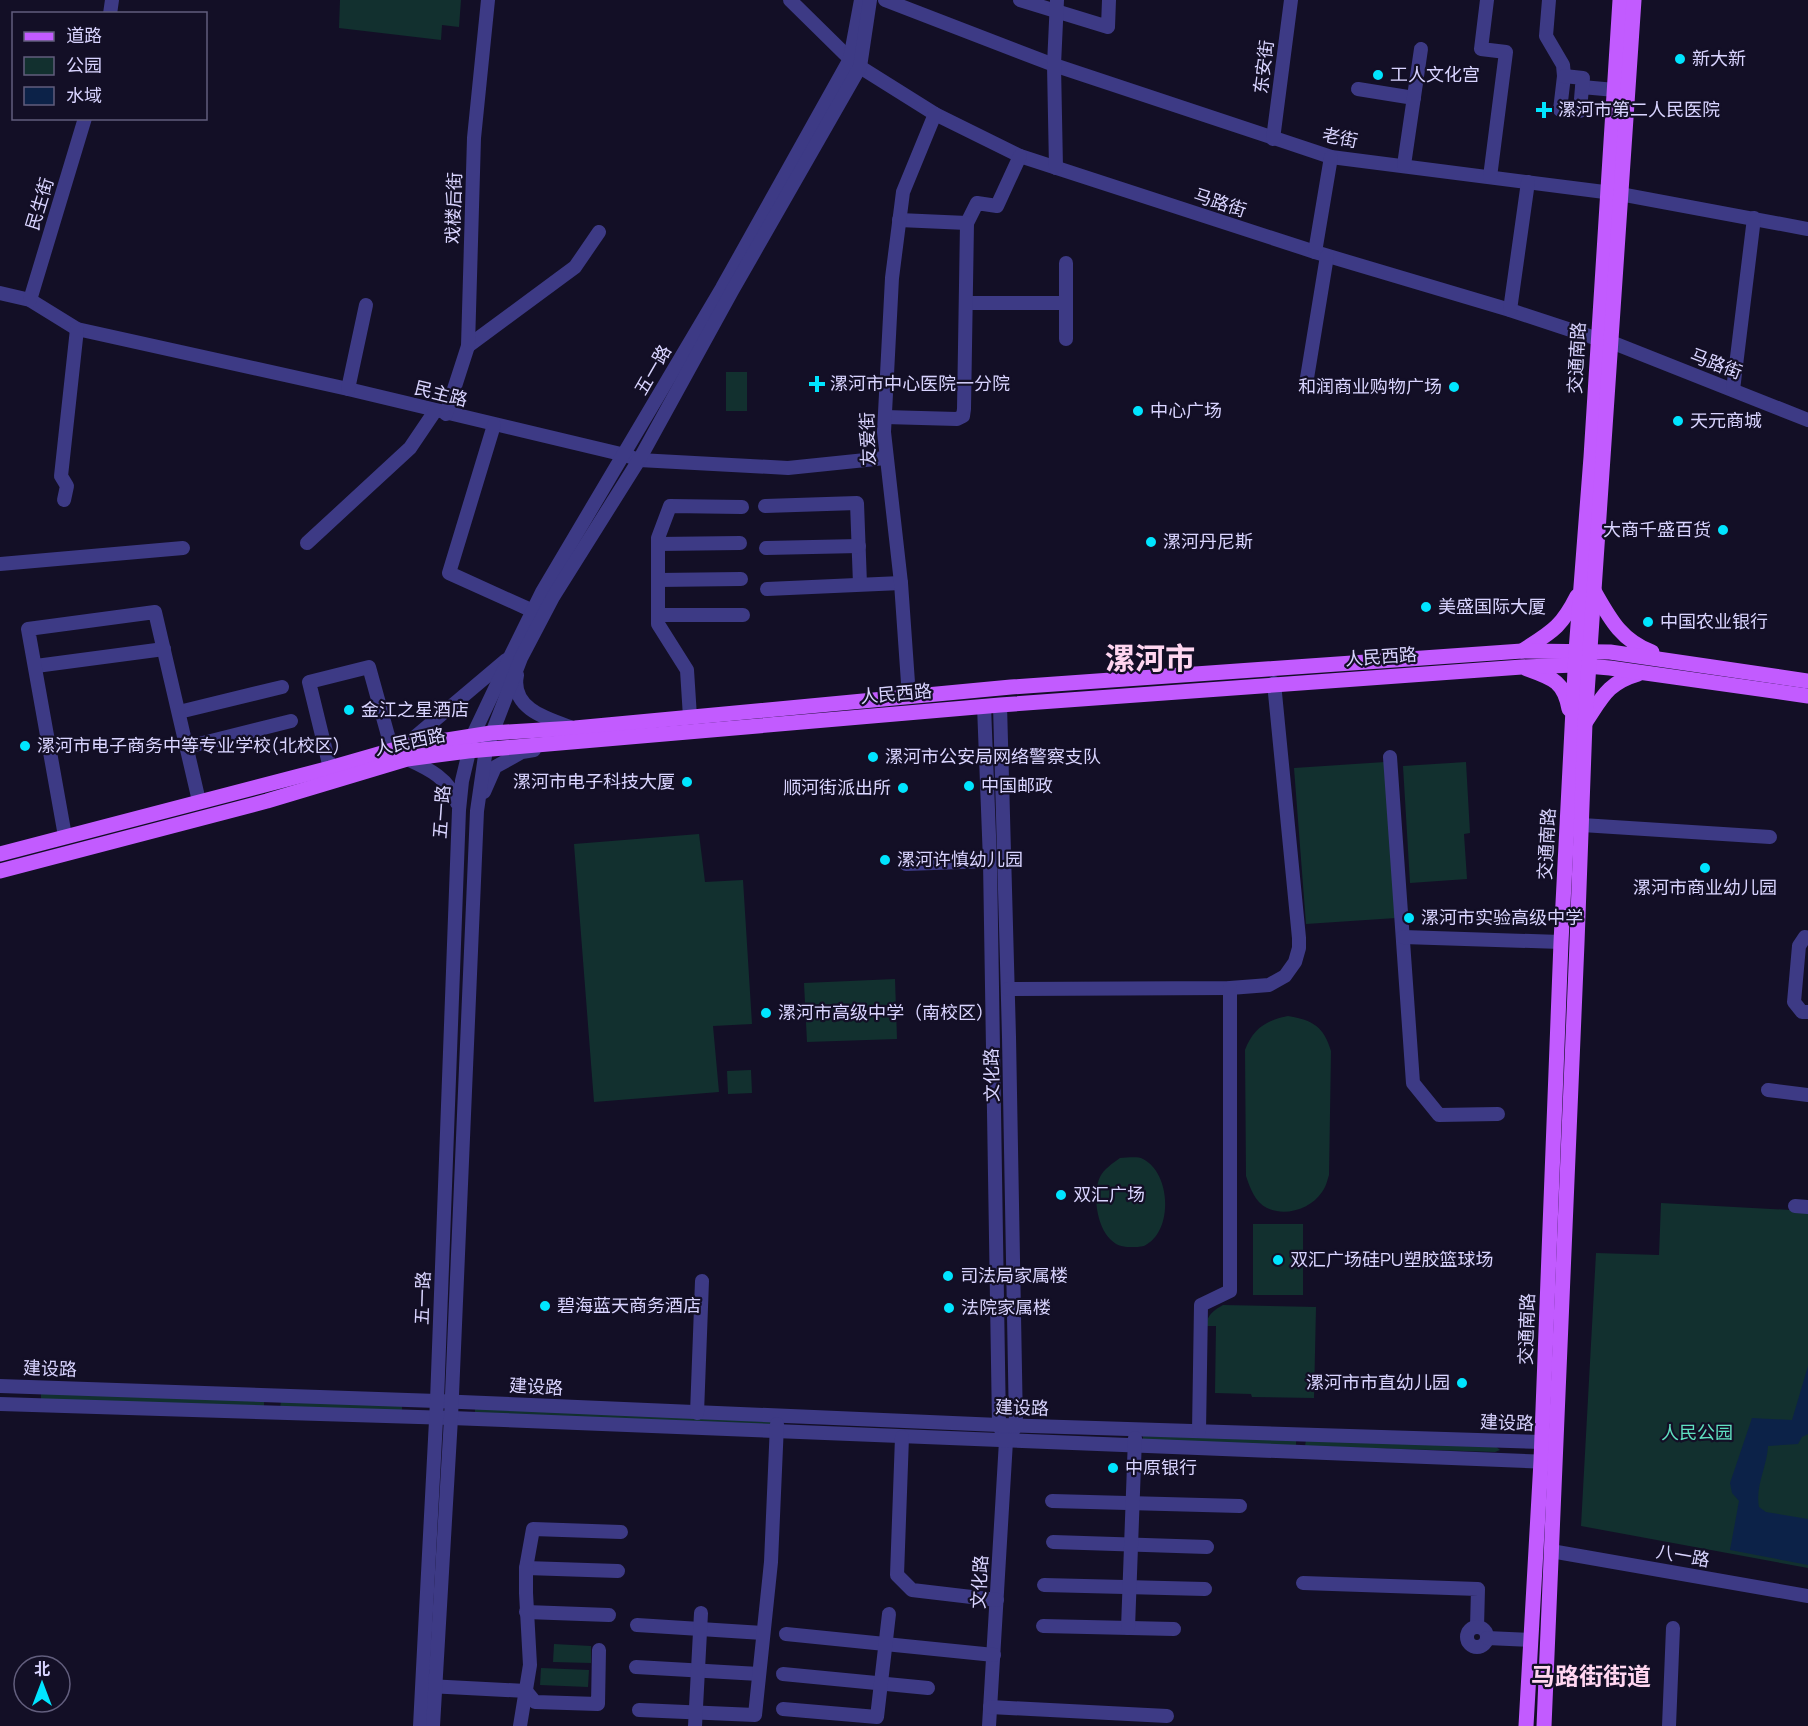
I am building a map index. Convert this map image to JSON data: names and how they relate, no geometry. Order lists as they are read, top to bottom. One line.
{"streets":{"main road":["交通南路","人民西路"],"street":["东安街","老街","马路街","民生街","戏楼后街","五一路","民主路","友爱街","文化路","建设路","八一路"]},"crossings":[["东安街","老街"],["老街","交通南路"],["马路街","交通南路"],["马路街","五一路"],["马路街","友爱街"],["民生街","民主路"],["戏楼后街","民主路"],["交通南路","人民西路"],["交通南路","建设路"],["交通南路","八一路"],["五一路","民主路"],["五一路","人民西路"],["五一路","建设路"],["民主路","友爱街"],["友爱街","人民西路"],["人民西路","文化路"],["文化路","建设路"]],"districts":["漯河市","马路街街道"],"parks":["人民公园"],"places":{"other":["新大新","工人文化宫","和润商业购物广场","中心广场","天元商城","大商千盛百货","漯河丹尼斯","美盛国际大厦","中国农业银行","金江之星酒店","漯河市电子商务中等专业学校(北校区)","漯河市公安局网络警察支队","漯河市电子科技大厦","中国邮政","顺河街派出所","漯河许慎幼儿园","漯河市商业幼儿园","漯河市实验高级中学","漯河市高级中学（南校区）","双汇广场","双汇广场硅PU塑胶篮球场","司法局家属楼","碧海蓝天商务酒店","法院家属楼","漯河市市直幼儿园","中原银行"],"health":["漯河市第二人民医院","漯河市中心医院一分院"]},"legend":["道路","公园","水域"],"north":"top"}
